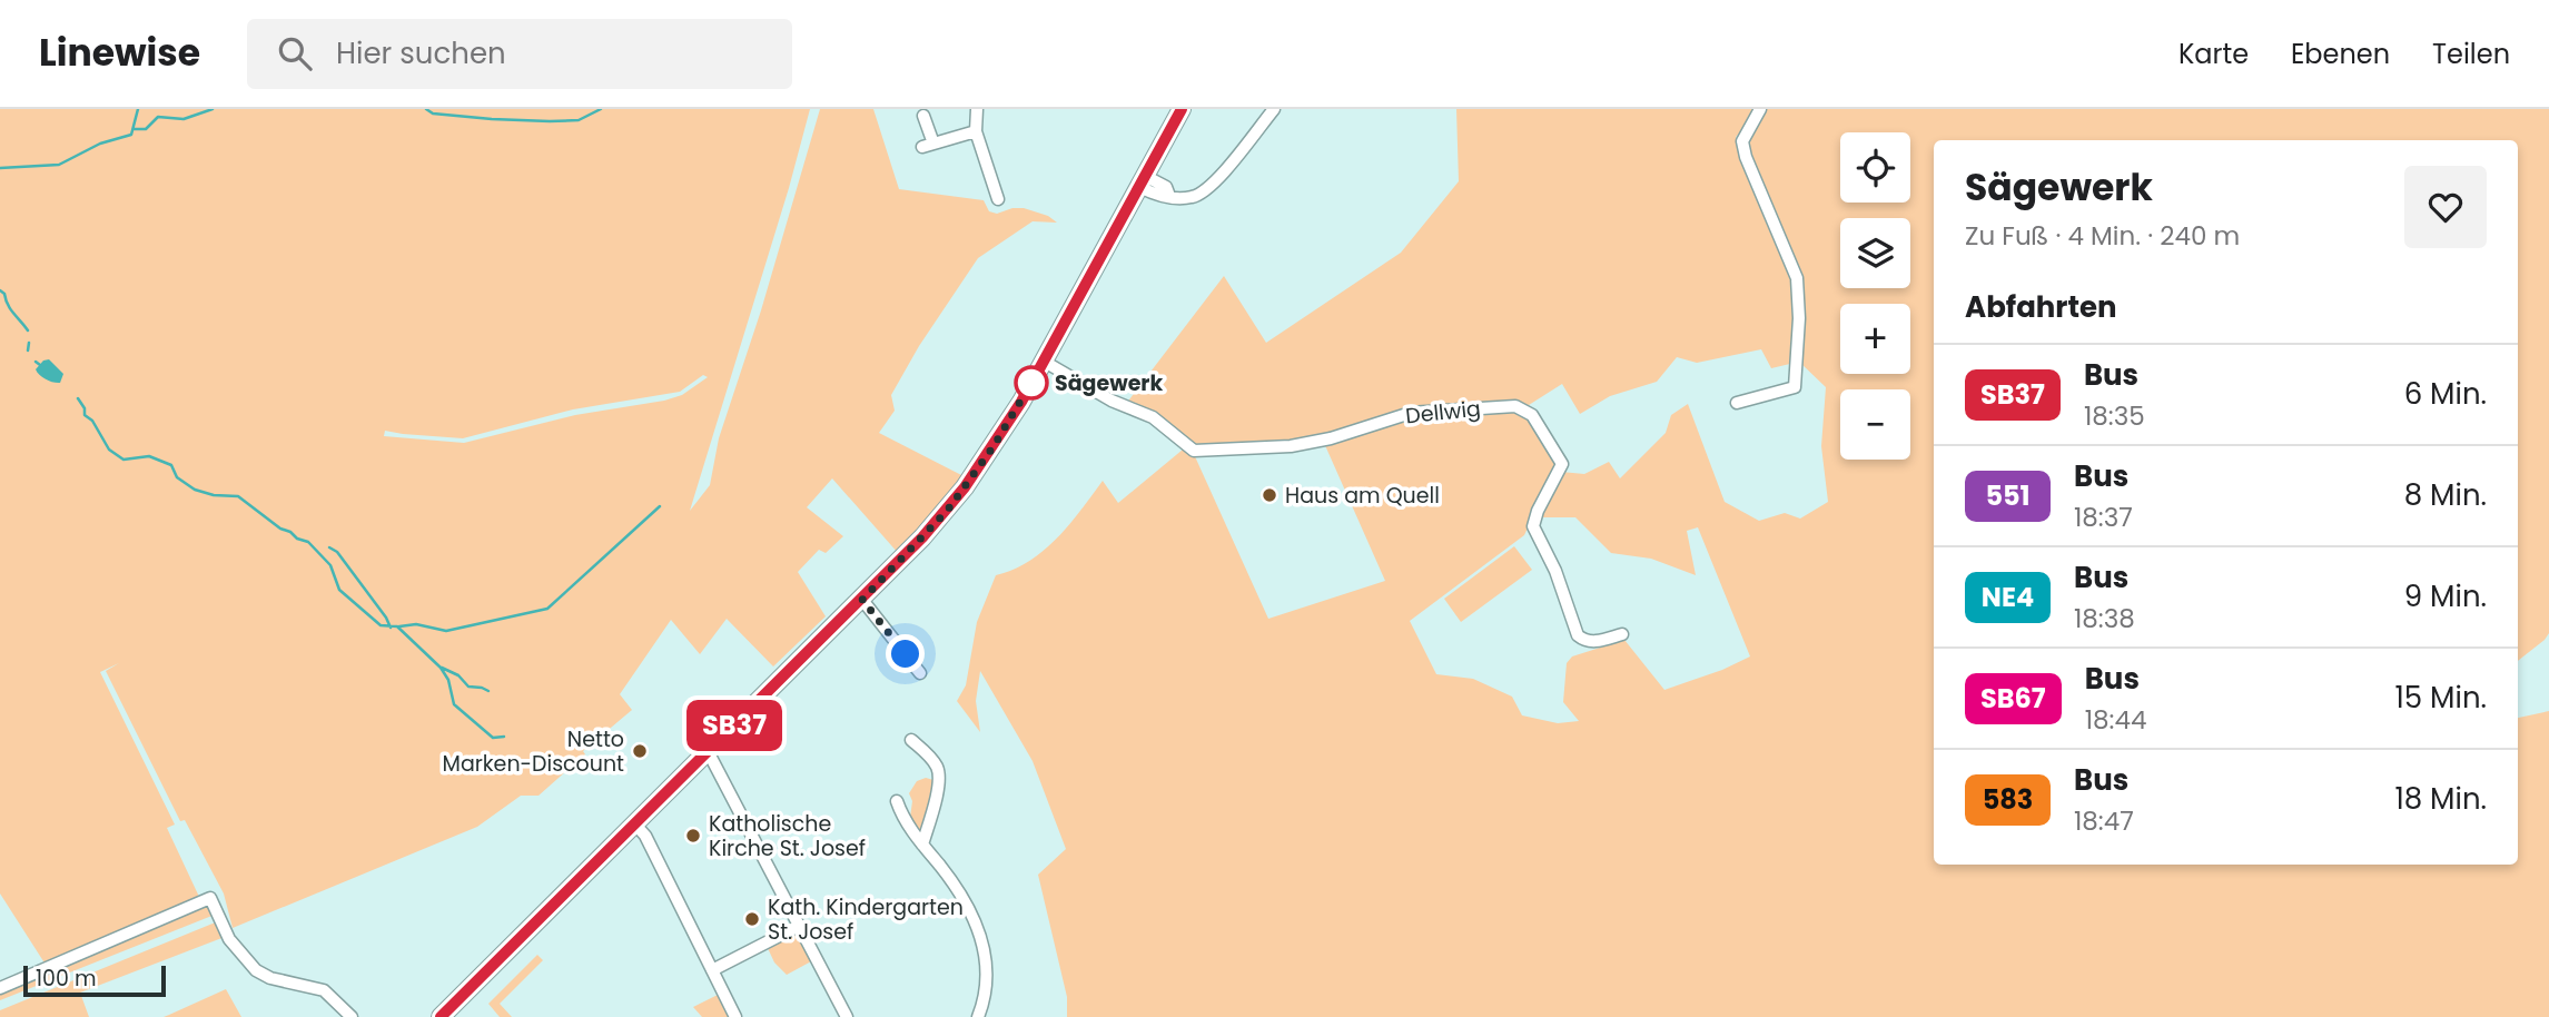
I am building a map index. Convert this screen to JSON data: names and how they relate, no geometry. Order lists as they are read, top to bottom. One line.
{"streets":{"street":["Dellwig"]},"places":["Sägewerk","Haus am Quell","Netto Marken-Discount","Katholische Kirche St. Josef","Kath. Kindergarten St. Josef"],"lines":["bus line SB37"],"scale_bar":"100 m","page":{"header":"Linewise","search":"Hier suchen","nav":["Karte","Ebenen","Teilen"],"on_map":"SB37","map_buttons":["+","−"],"heading":[["Sägewerk","Zu Fuß · 4 Min. · 240 m"],"Abfahrten"],"list":[{"mark":"SB37","name":"Bus","note":"18:35","value":"6 Min."},{"mark":"551","name":"Bus","note":"18:37","value":"8 Min."},{"mark":"NE4","name":"Bus","note":"18:38","value":"9 Min."},{"mark":"SB67","name":"Bus","note":"18:44","value":"15 Min."},{"mark":"583","name":"Bus","note":"18:47","value":"18 Min."}],"scale":"100 m"}}
